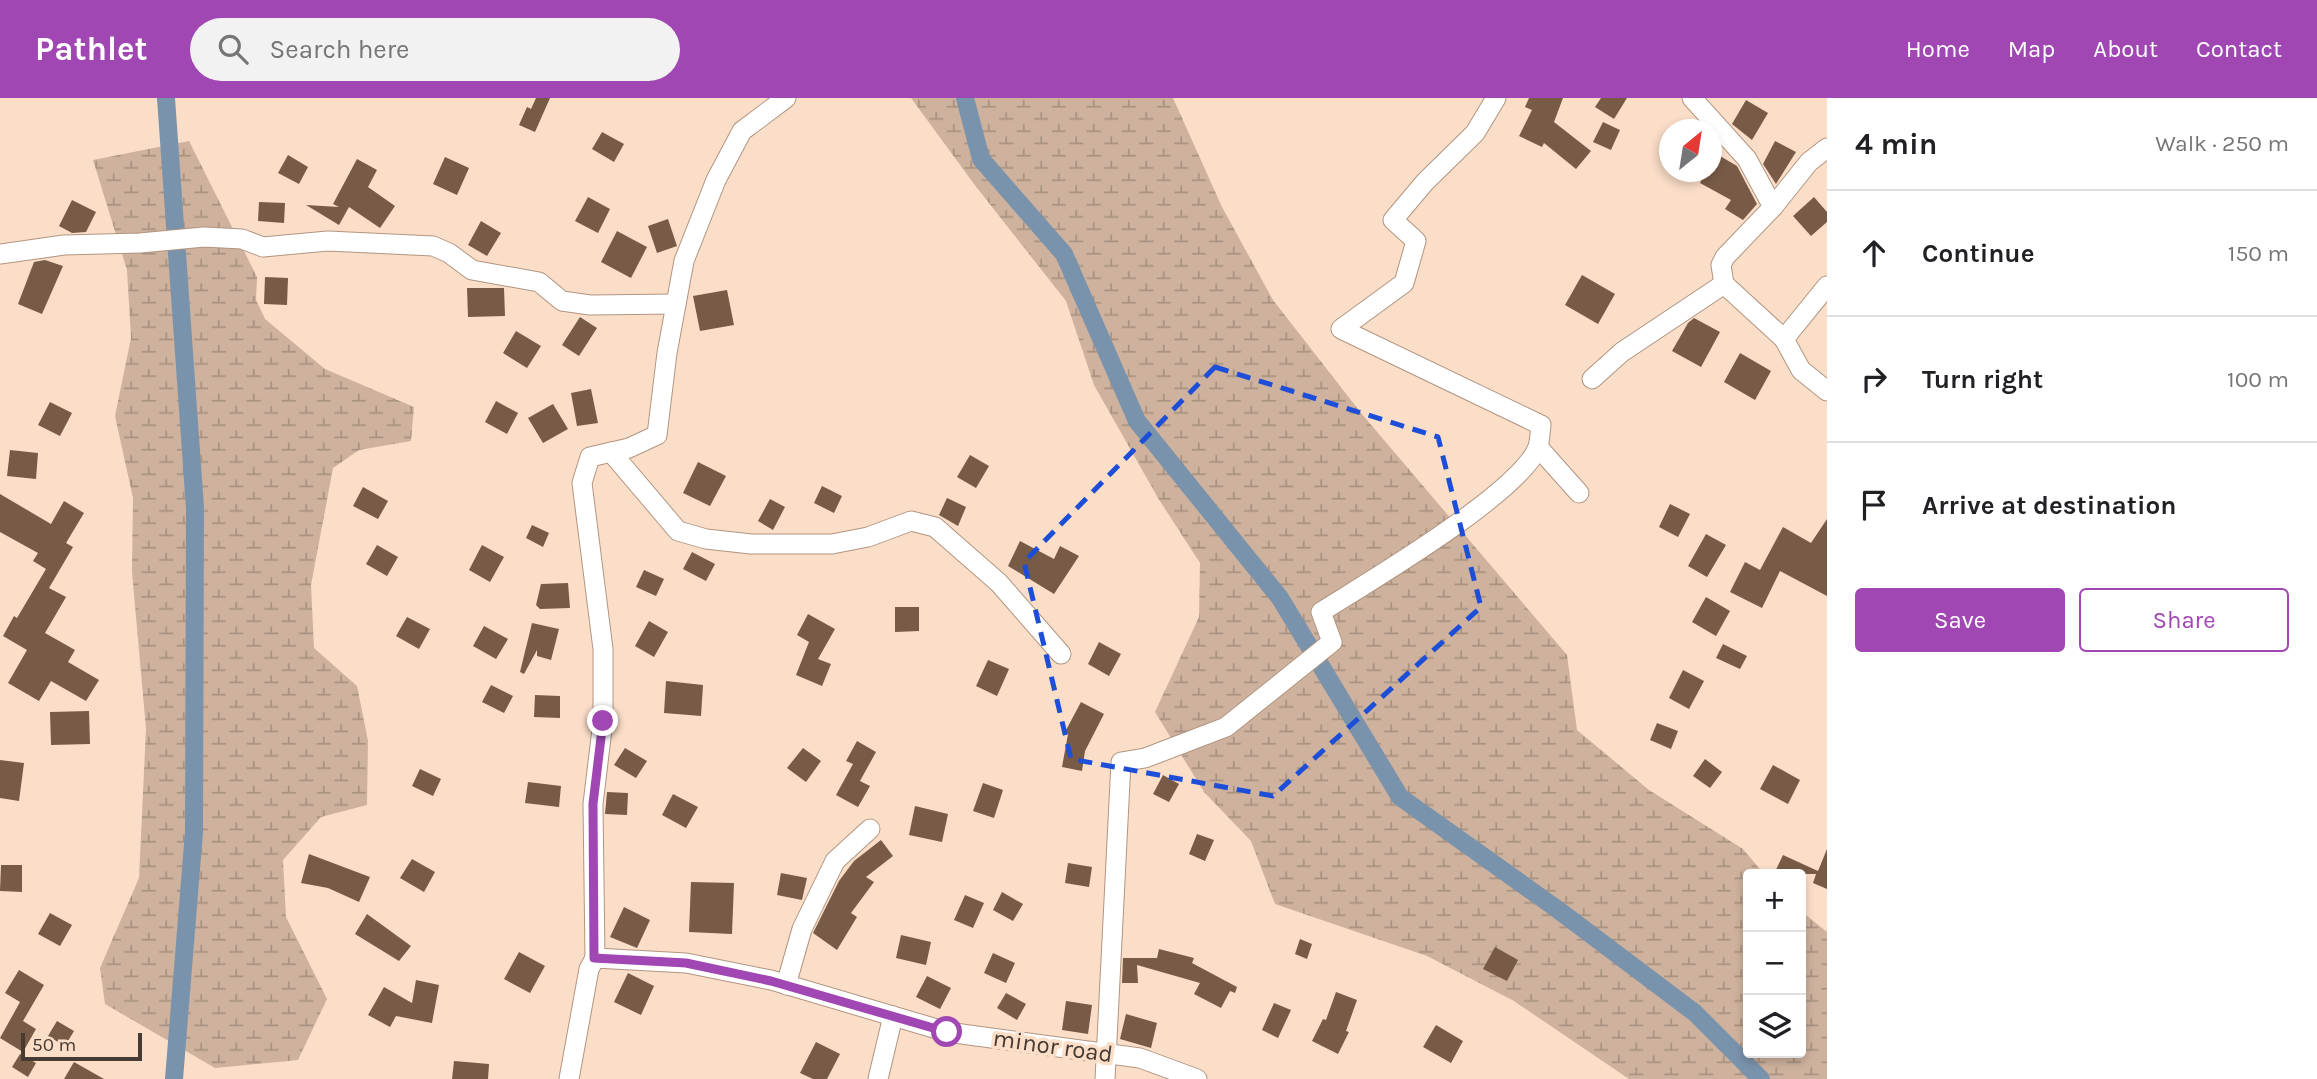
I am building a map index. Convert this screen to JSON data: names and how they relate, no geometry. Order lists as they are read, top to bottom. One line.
{"streets":{"street":["minor road"]},"scale_bar":"50 m","north":"top right","page":{"header":"Pathlet","search":"Search here","nav":["Home","Map","About","Contact"],"heading":["4 min","Walk · 250 m"],"list":[["Continue","150 m"],["Turn right","100 m"],"Arrive at destination"],"buttons":["Save","Share"],"map_buttons":["+","−"],"scale":"50 m"}}
